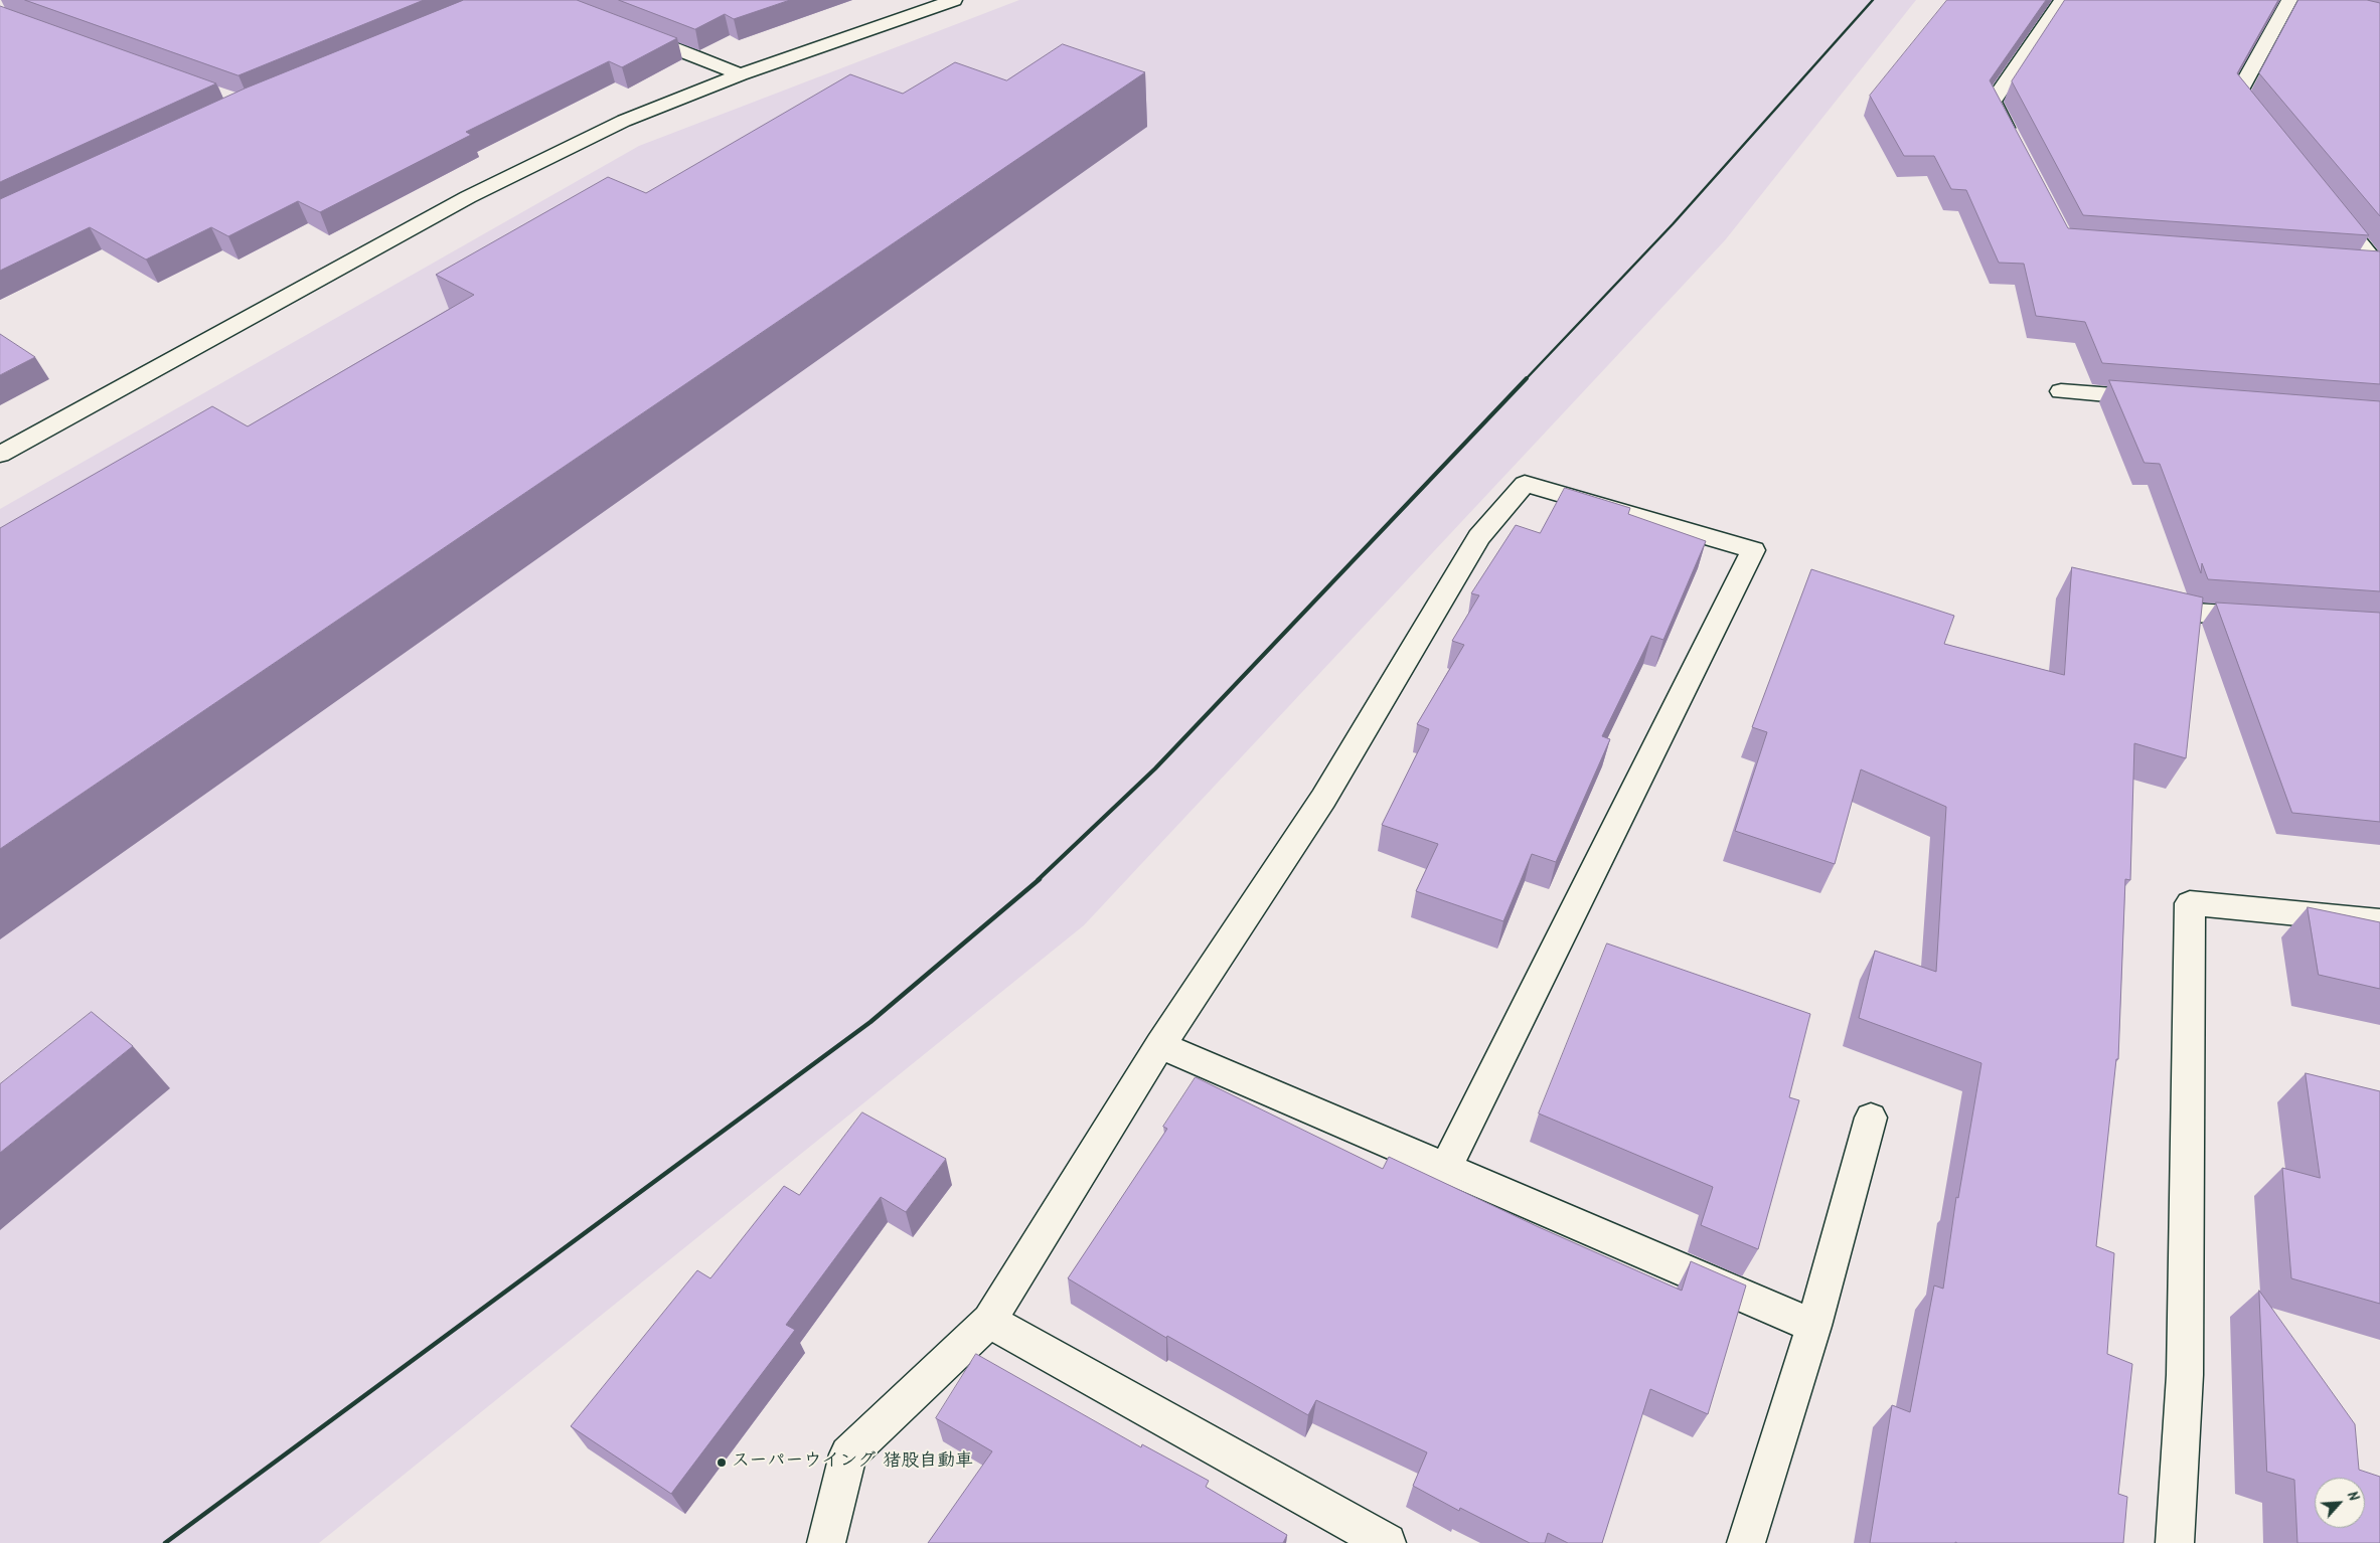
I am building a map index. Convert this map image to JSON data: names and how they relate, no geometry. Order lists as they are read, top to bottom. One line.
{"places":["スーパーウイング 猪股自動車"],"north":"top right"}
